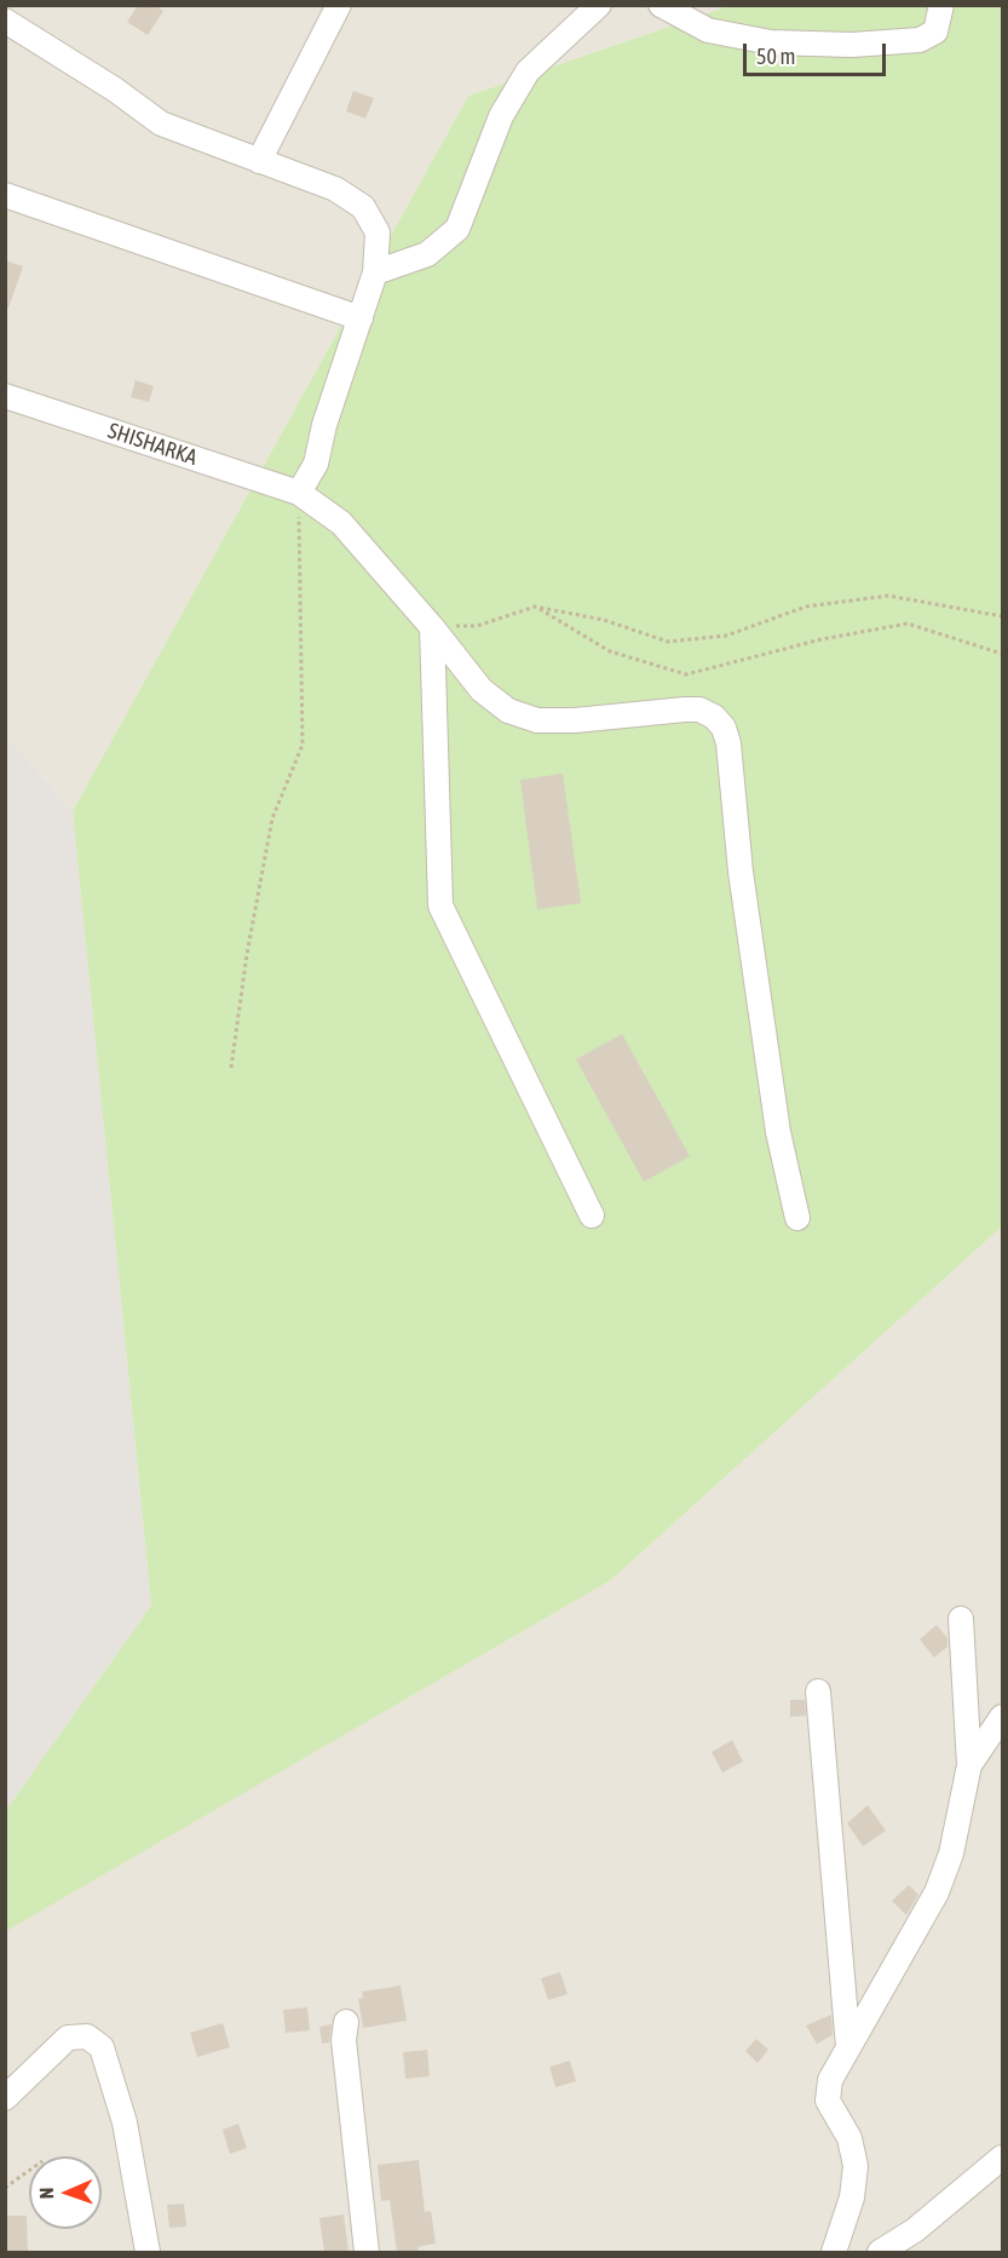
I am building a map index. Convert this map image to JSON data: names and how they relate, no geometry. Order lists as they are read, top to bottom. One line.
{"streets":{"street":["SHISHARKA"]},"scale_bar":"50 m","north":"left"}
